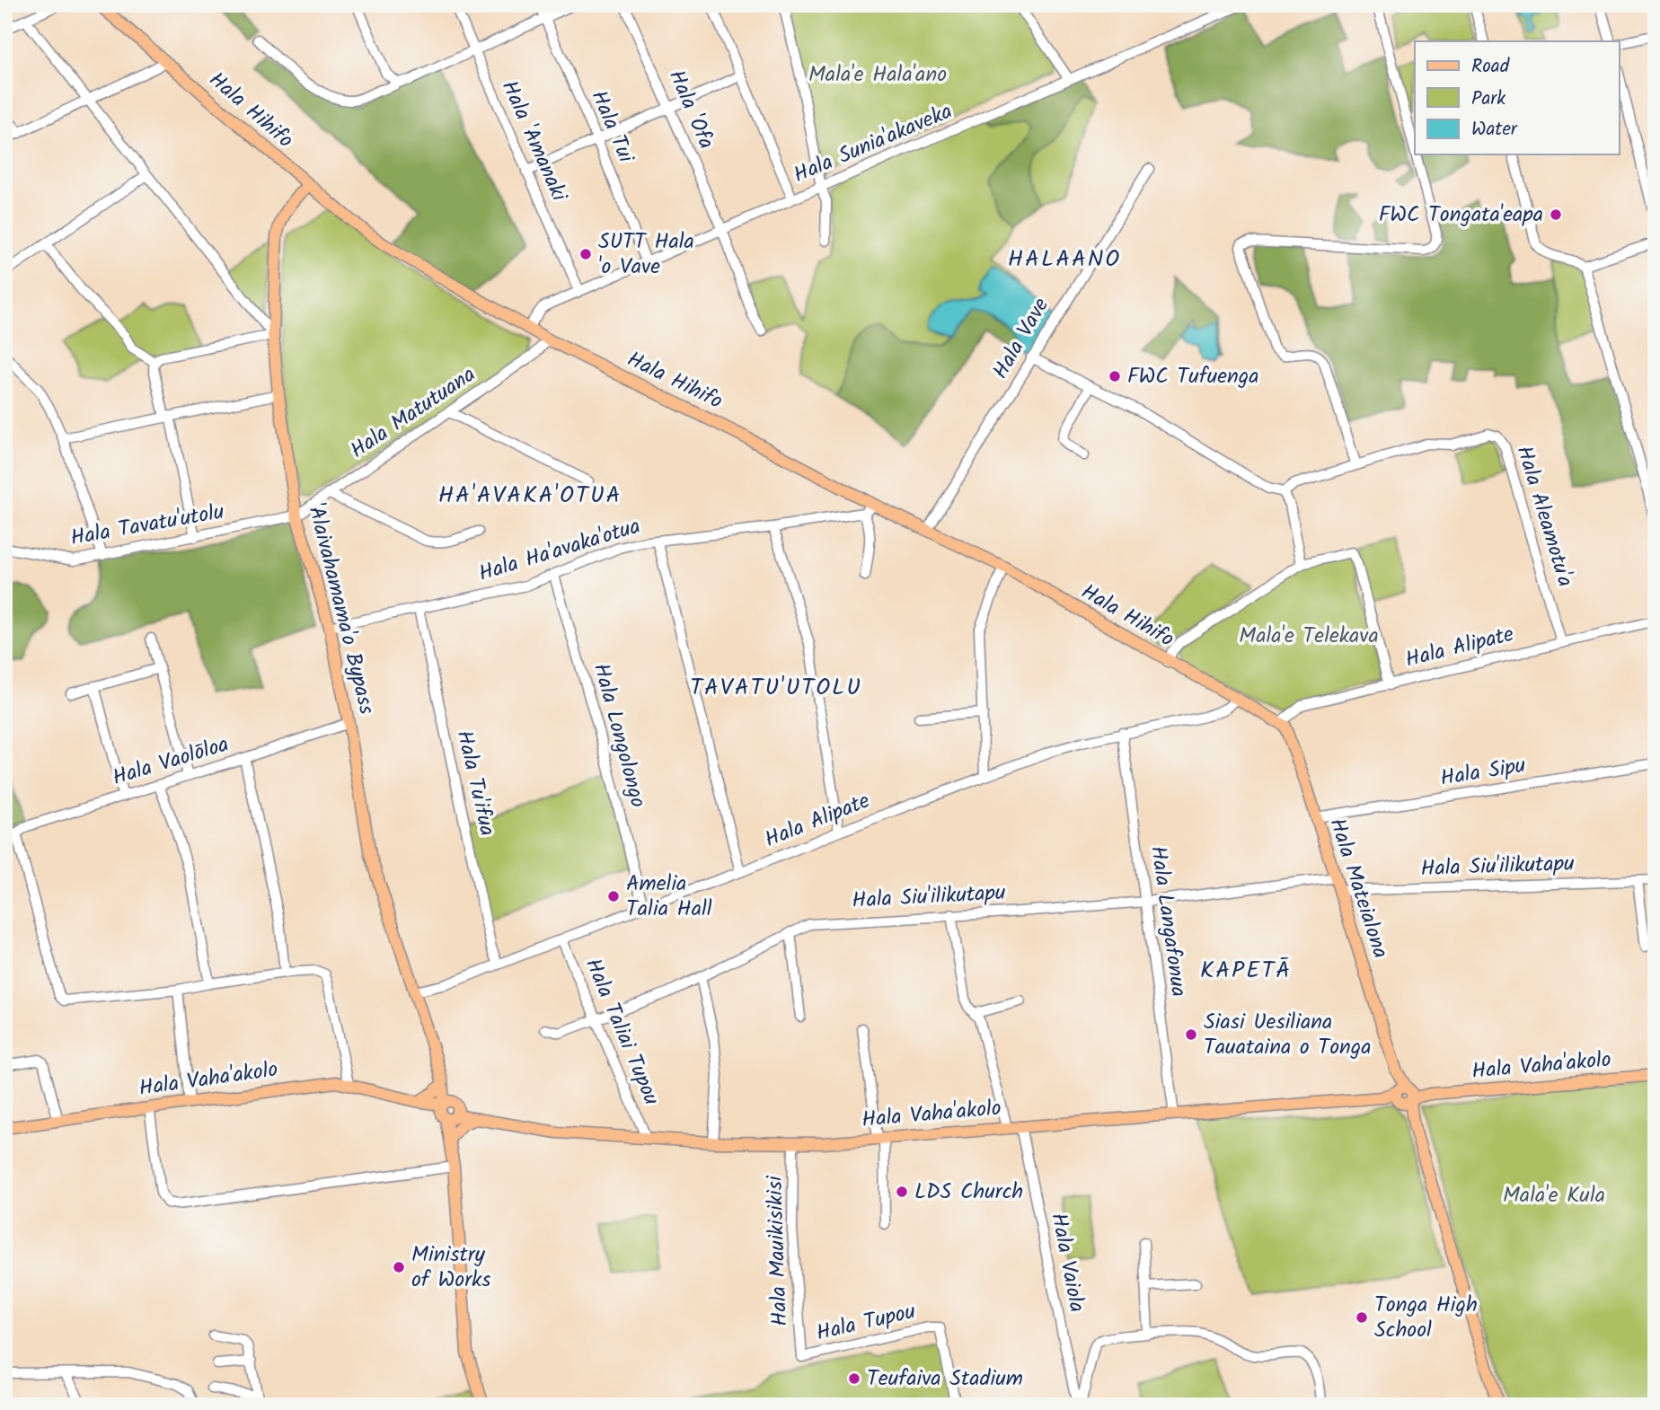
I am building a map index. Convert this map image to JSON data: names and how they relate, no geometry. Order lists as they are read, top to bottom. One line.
{"streets":{"main road":["Hala Hihifo","'Alaivahamama'o Bypass","Hala Mateialona","Hala Vaha'akolo"],"street":["Hala 'Ofa","Hala Tui","Hala 'Amanaki","Hala Sunia'akaveka","Hala Vave","Hala Matutuana","Hala Aleamotu'a","Hala Tavatu'utolu","Hala Ha'avaka'otua","Hala Alipate","Hala Longolongo","Hala Vaolōloa","Hala Sipu","Hala Tu'ifua","Hala Siu'ilikutapu","Hala Langafonua","Hala Taliai Tupou","Hala Mauikisikisi","Hala Vaiola","Hala Tupou"]},"crossings":[["Hala 'Ofa","Hala Sunia'akaveka"],["Hala Hihifo","Hala Sunia'akaveka"],["Hala Hihifo","Hala Vave"],["Hala Hihifo","Hala Matutuana"],["Hala Hihifo","Hala Ha'avaka'otua"],["Hala Hihifo","'Alaivahamama'o Bypass"],["Hala Hihifo","Hala Alipate"],["Hala Hihifo","Hala Mateialona"],["Hala Tui","Hala Sunia'akaveka"],["Hala 'Amanaki","Hala Sunia'akaveka"],["Hala Matutuana","Hala Tavatu'utolu"],["Hala Matutuana","'Alaivahamama'o Bypass"],["Hala Aleamotu'a","Hala Alipate"],["Hala Tavatu'utolu","'Alaivahamama'o Bypass"],["Hala Ha'avaka'otua","'Alaivahamama'o Bypass"],["Hala Ha'avaka'otua","Hala Longolongo"],["Hala Ha'avaka'otua","Hala Tu'ifua"],["'Alaivahamama'o Bypass","Hala Alipate"],["'Alaivahamama'o Bypass","Hala Vaolōloa"],["'Alaivahamama'o Bypass","Hala Vaha'akolo"],["Hala Alipate","Hala Longolongo"],["Hala Alipate","Hala Tu'ifua"],["Hala Alipate","Hala Mateialona"],["Hala Alipate","Hala Langafonua"],["Hala Alipate","Hala Taliai Tupou"],["Hala Sipu","Hala Mateialona"],["Hala Siu'ilikutapu","Hala Mateialona"],["Hala Siu'ilikutapu","Hala Langafonua"],["Hala Siu'ilikutapu","Hala Taliai Tupou"],["Hala Mateialona","Hala Vaha'akolo"],["Hala Langafonua","Hala Vaha'akolo"],["Hala Taliai Tupou","Hala Vaha'akolo"],["Hala Vaha'akolo","Hala Mauikisikisi"],["Hala Vaha'akolo","Hala Vaiola"],["Hala Mauikisikisi","Hala Tupou"]],"districts":["HALAANO","HA'AVAKA'OTUA","TAVATU'UTOLU","KAPETĀ"],"parks":["Mala'e Hala'ano","Mala'e Telekava","Mala'e Kula"],"places":["FWC Tongata'eapa","SUTT Hala 'o Vave","FWC Tufuenga","Amelia Talia Hall","Siasi Uesiliana Tauataina o Tonga","LDS Church","Ministry of Works","Tonga High School","Teufaiva Stadium"],"legend":["Road","Park","Water"]}
